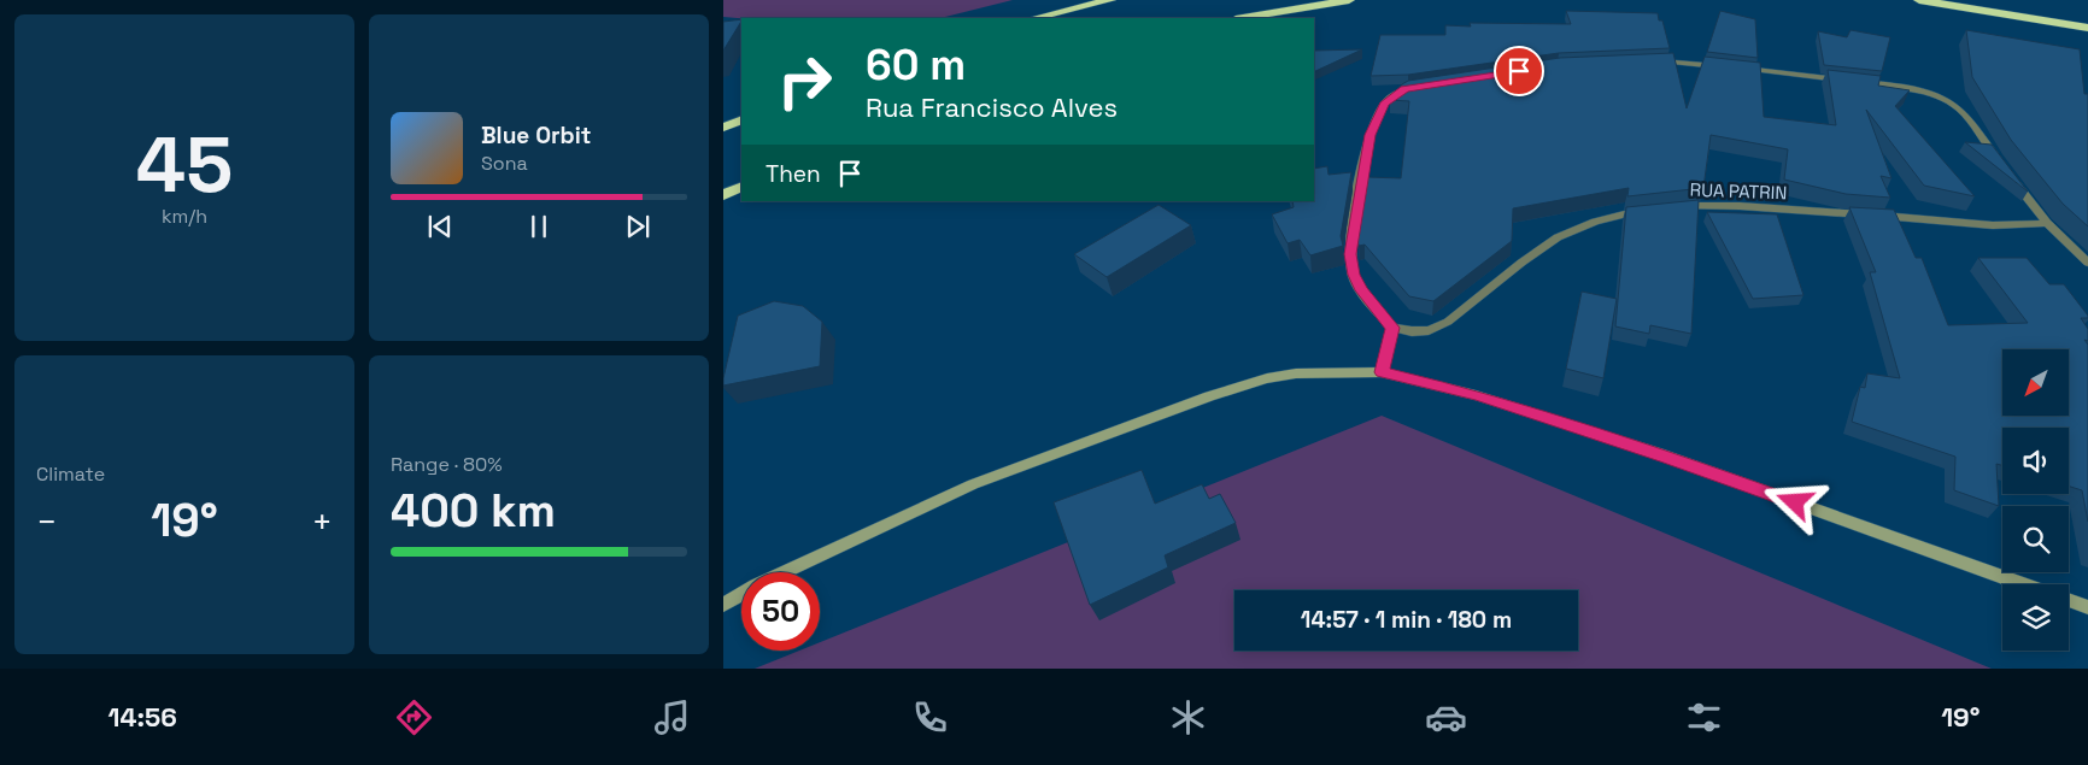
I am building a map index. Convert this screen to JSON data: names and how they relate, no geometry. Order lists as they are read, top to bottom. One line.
{"streets":{"street":["RUA PATRIN"]},"north":"bottom left","page":{"tile":[["45","km/h"],"Climate",["Range · 80%","400 km"]],"turn":["60 m","Rua Francisco Alves"],"song":["Blue Orbit","Sona"],"then":"Then","heat":["−","19°","+"],"limit":"50","trip":"14:57 · 1 min · 180 m","tabs":["14:56","19°"]}}
